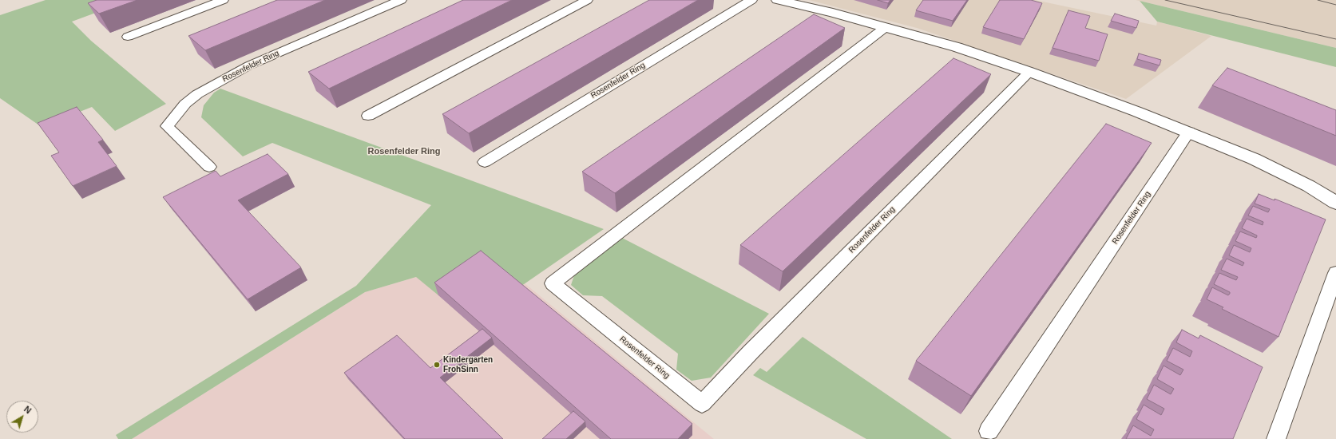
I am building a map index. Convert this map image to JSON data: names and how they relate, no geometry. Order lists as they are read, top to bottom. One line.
{"streets":{"lane":["Rosenfelder Ring"]},"districts":["Rosenfelder Ring"],"places":["Kindergarten FrohSinn"],"north":"top right"}
